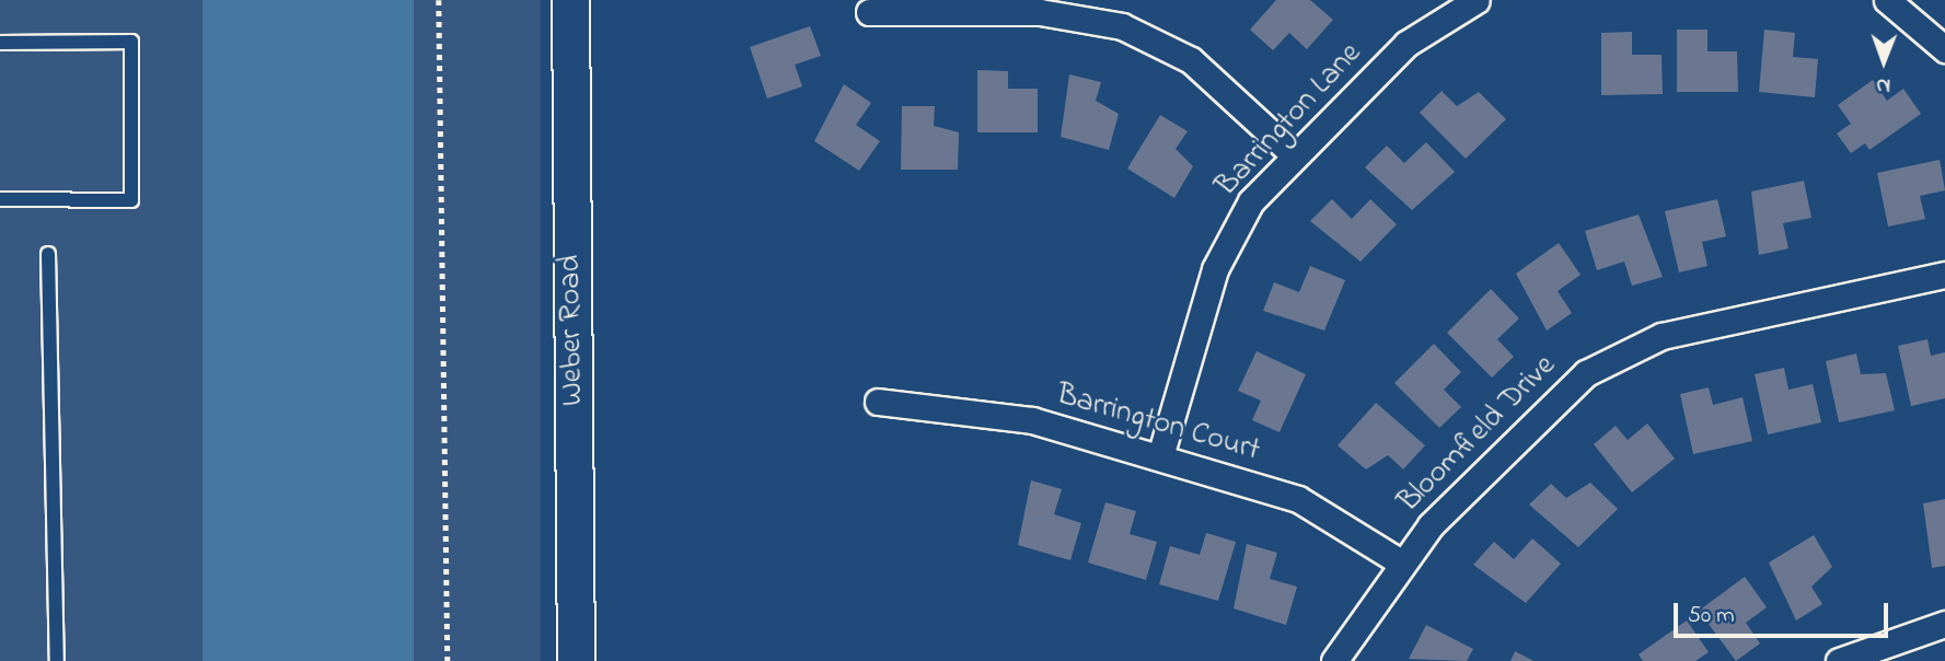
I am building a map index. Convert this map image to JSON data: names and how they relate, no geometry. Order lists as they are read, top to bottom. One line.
{"streets":{"main road":["Weber Road"],"street":["Barrington Lane","Barrington Court","Bloomfield Drive"]},"crossings":[["Barrington Lane","Barrington Court"],["Barrington Court","Bloomfield Drive"]],"scale_bar":"50 m","north":"bottom"}
